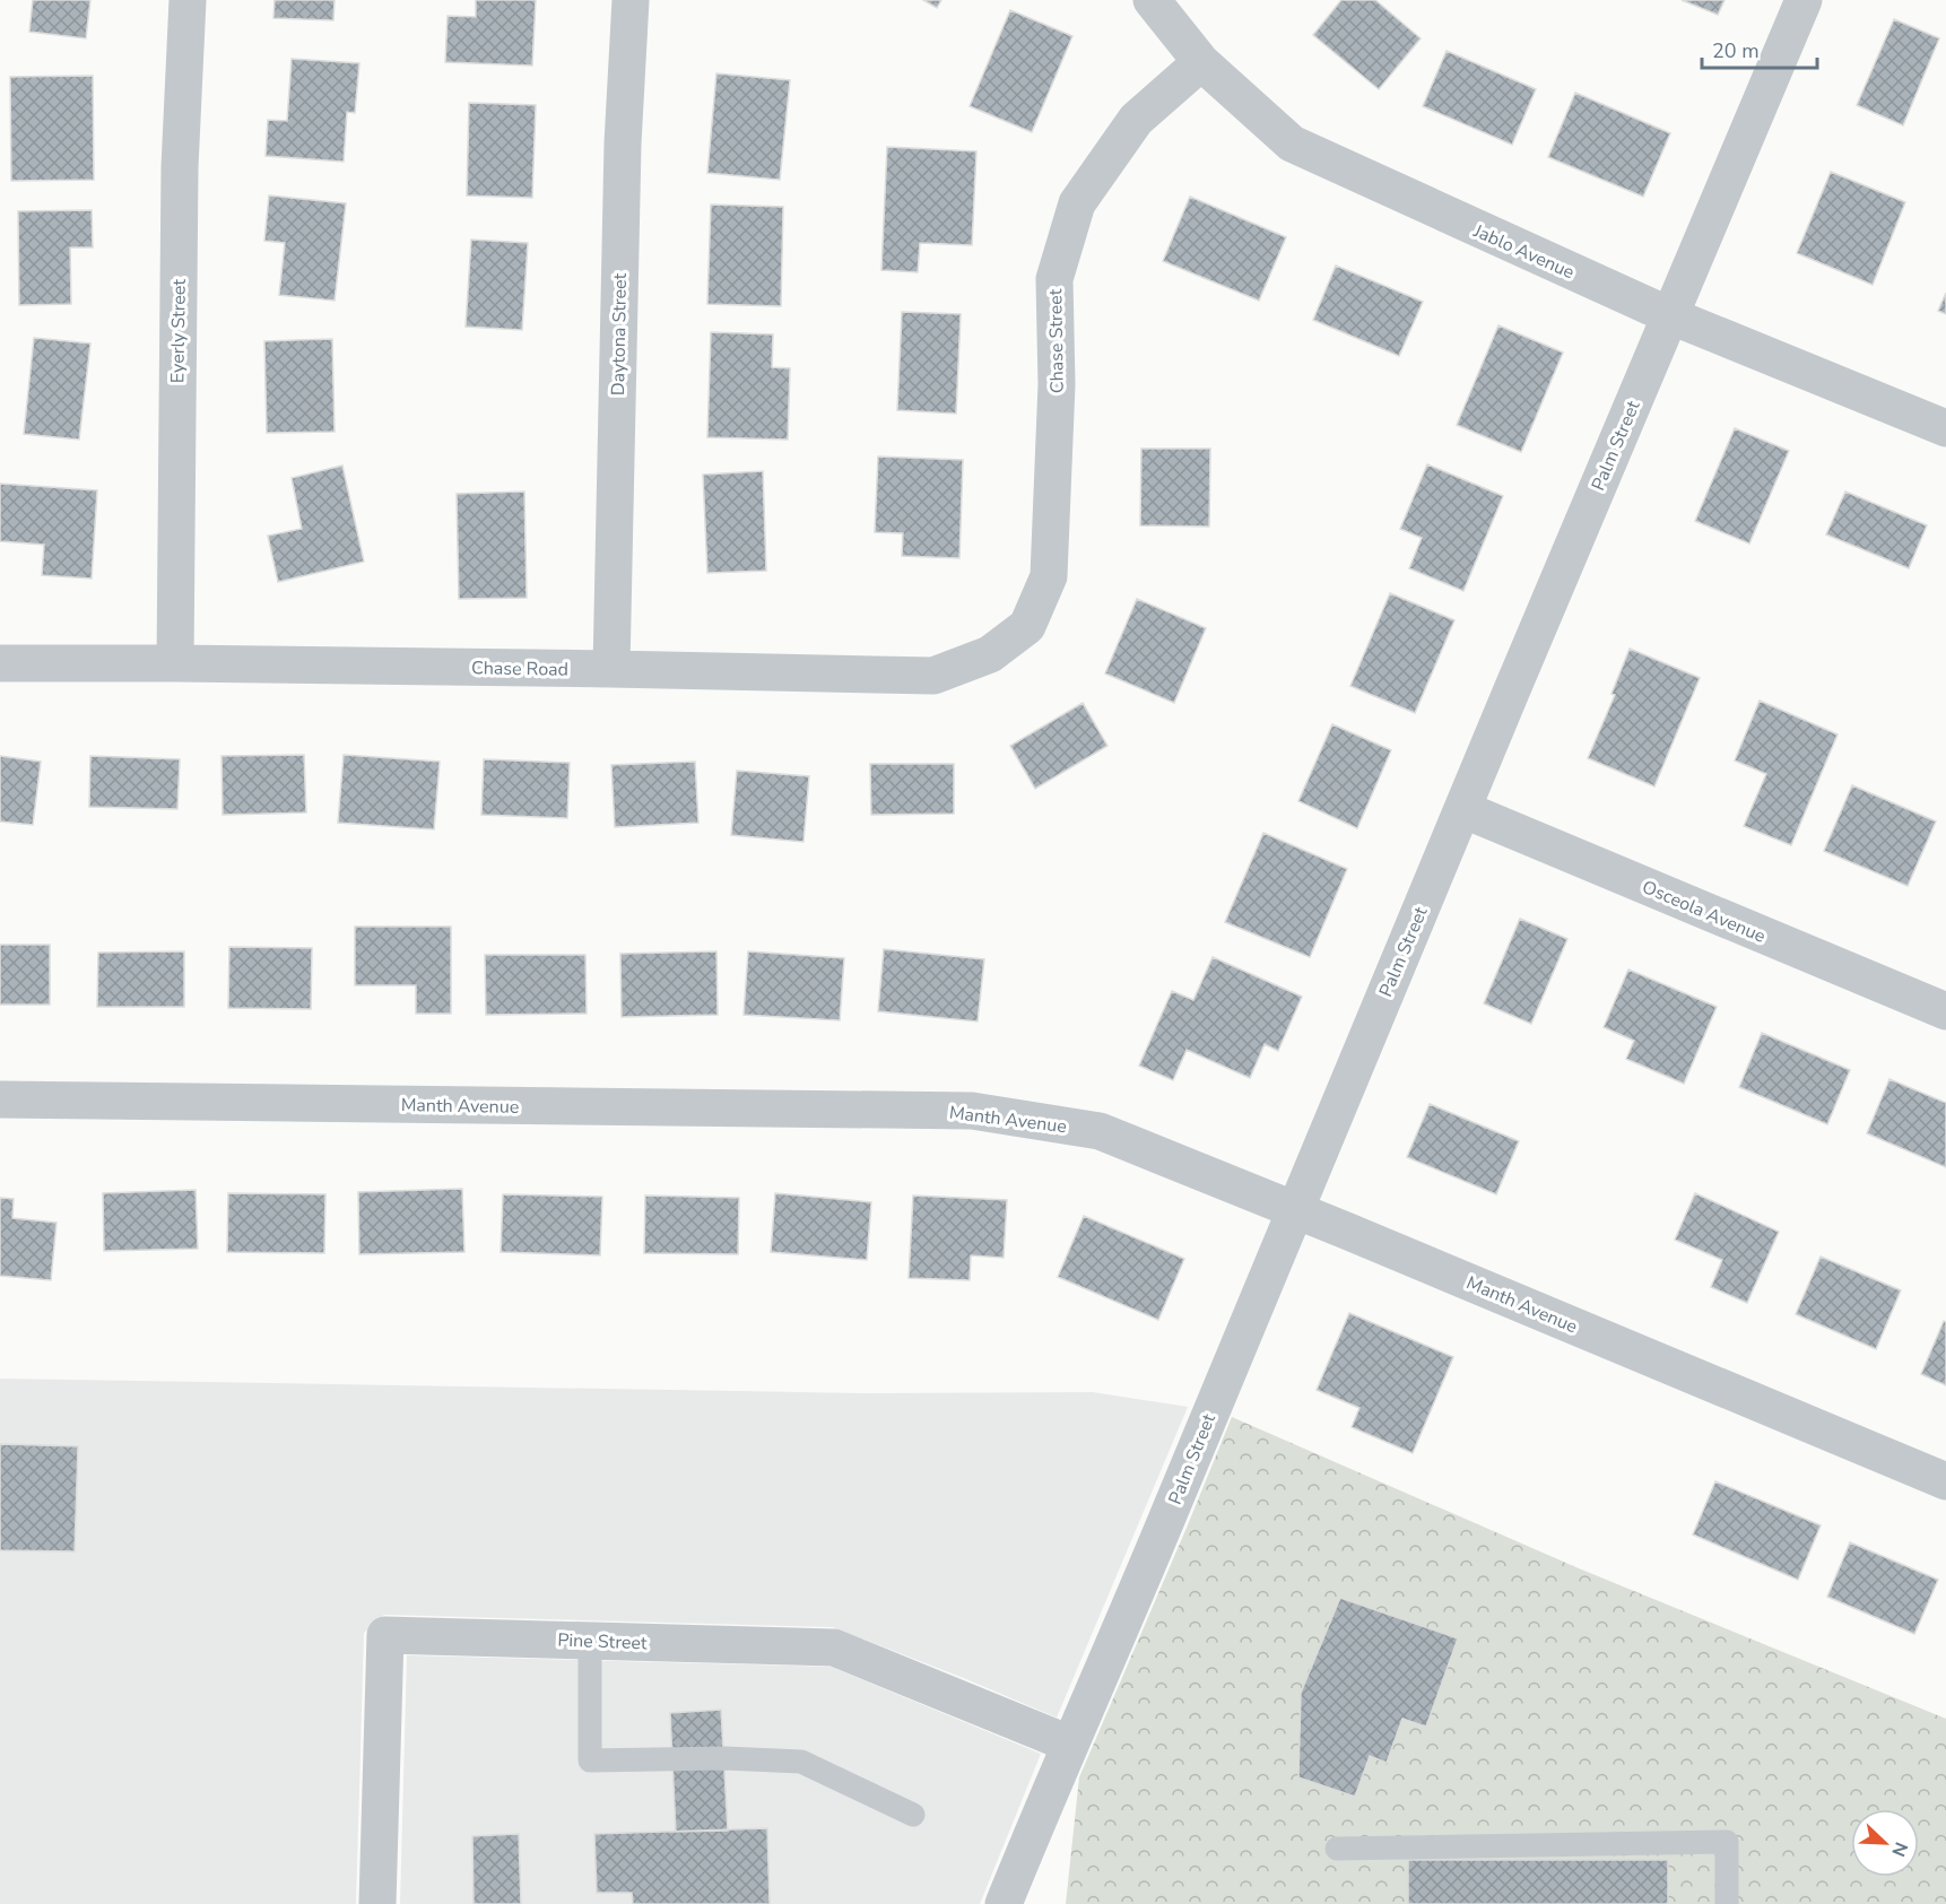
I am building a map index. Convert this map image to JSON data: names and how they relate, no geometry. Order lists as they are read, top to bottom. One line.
{"streets":{"street":["Jablo Avenue","Eyerly Street","Daytona Street","Chase Street","Palm Street","Chase Road","Osceola Avenue","Manth Avenue","Pine Street"]},"crossings":[["Jablo Avenue","Chase Street"],["Jablo Avenue","Palm Street"],["Eyerly Street","Chase Road"],["Daytona Street","Chase Road"],["Chase Street","Chase Road"],["Palm Street","Osceola Avenue"],["Palm Street","Manth Avenue"],["Palm Street","Pine Street"]],"scale_bar":"20 m","north":"bottom right"}
